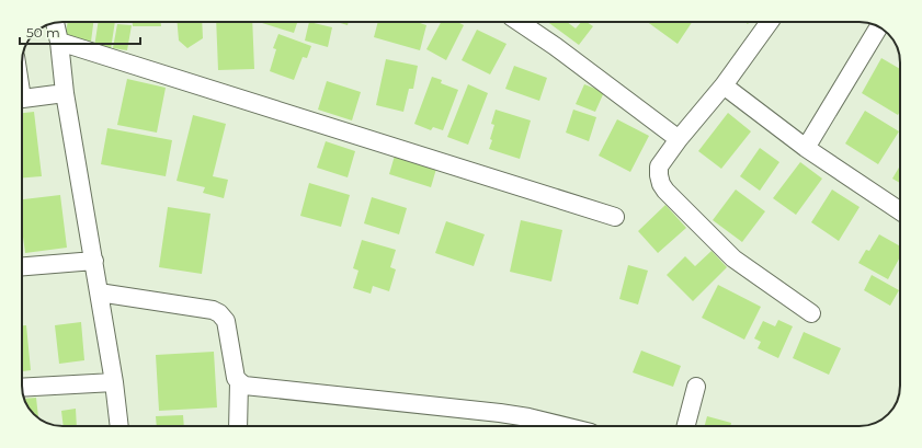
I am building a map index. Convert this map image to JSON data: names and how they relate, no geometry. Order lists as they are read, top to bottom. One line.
{"scale_bar":"50 m"}
